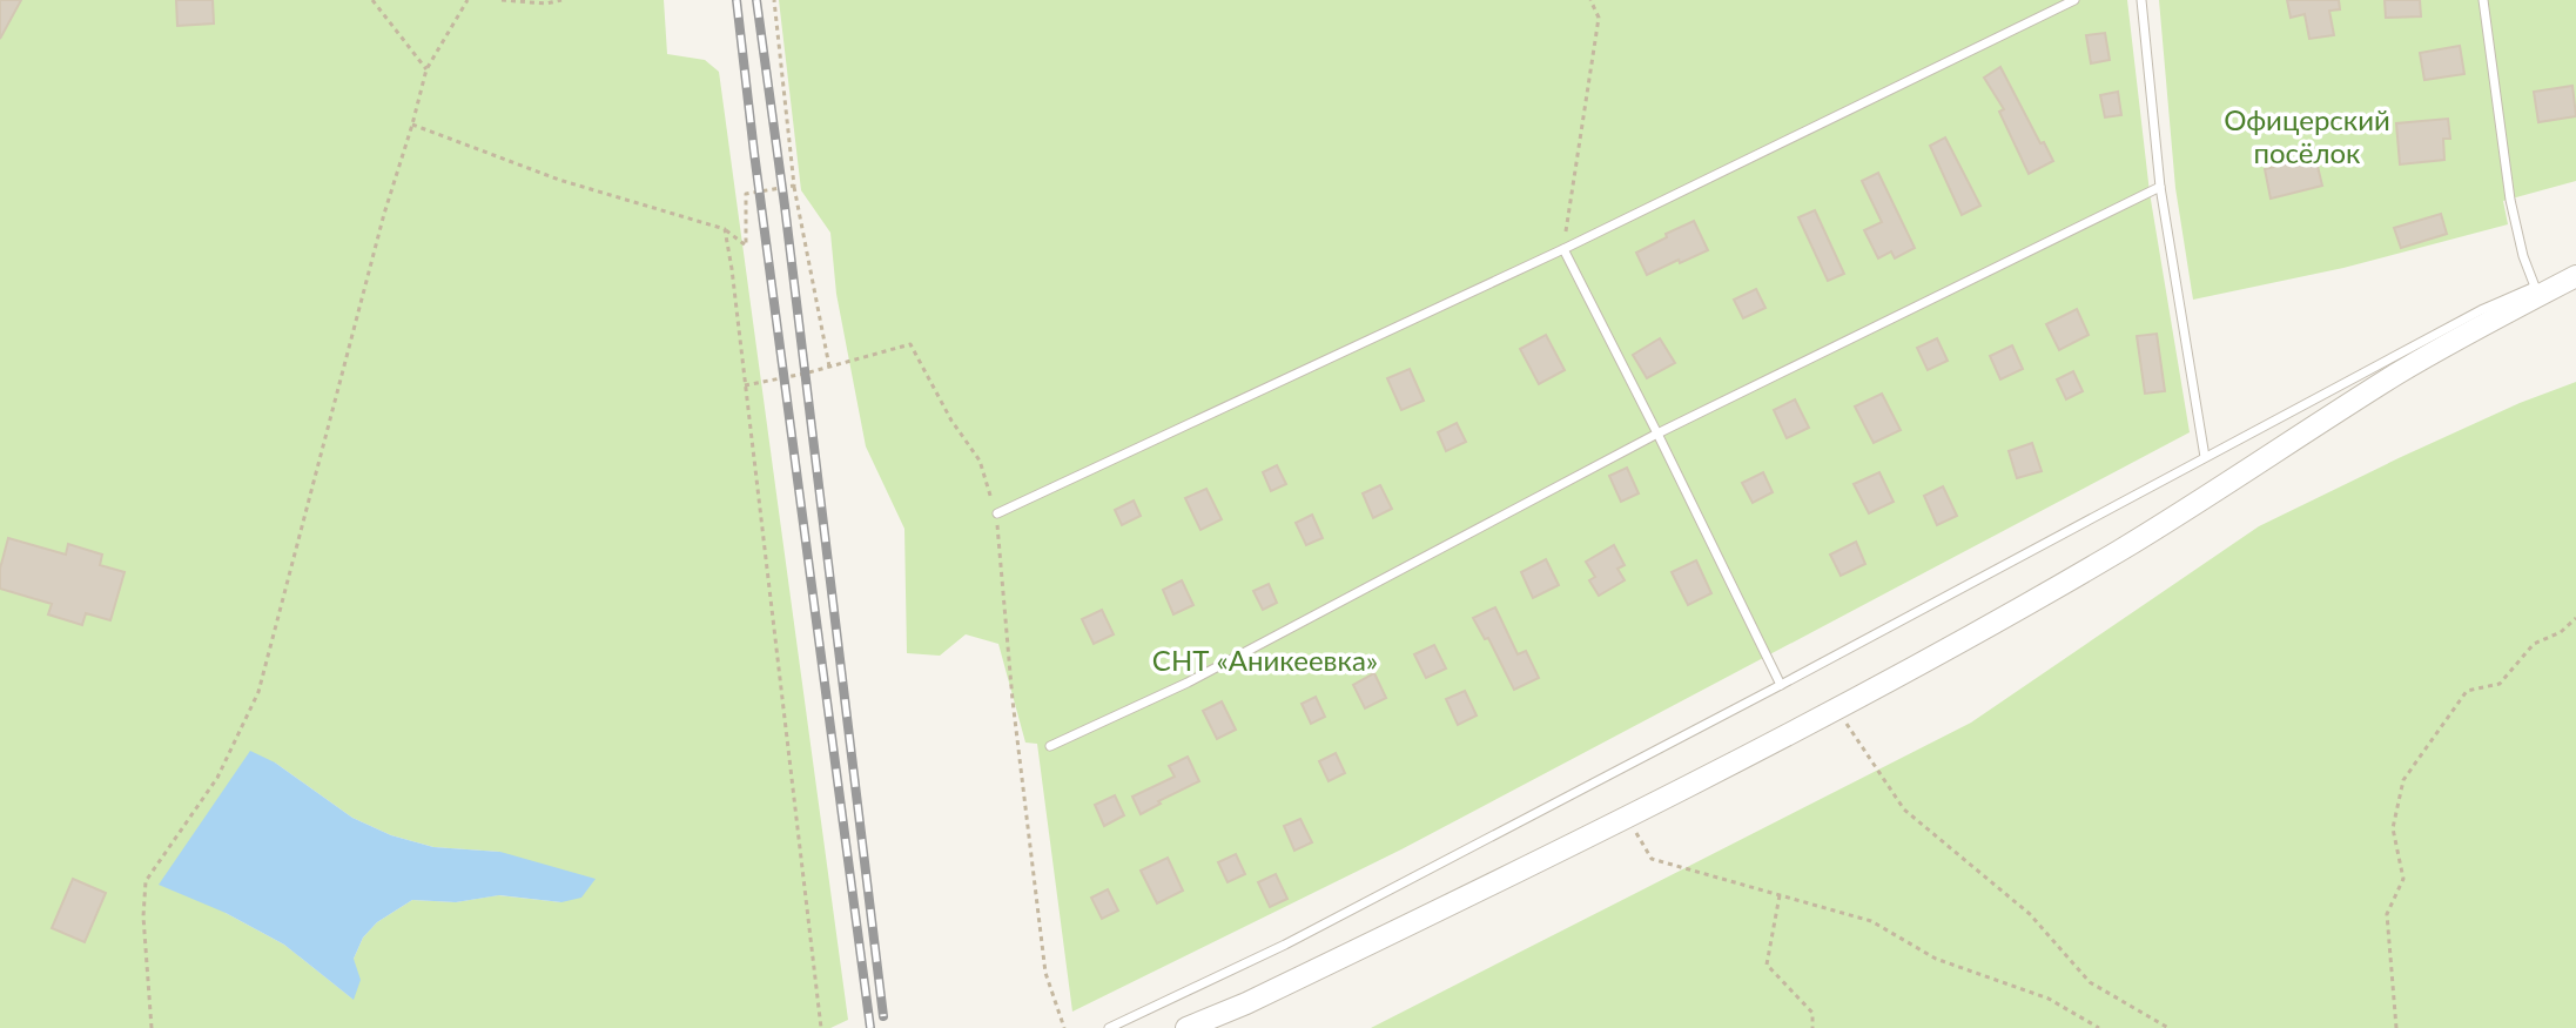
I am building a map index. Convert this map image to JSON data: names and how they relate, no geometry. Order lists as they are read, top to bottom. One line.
{"parks":["Офицерский посёлок","СНТ «Аникеевка»"]}
